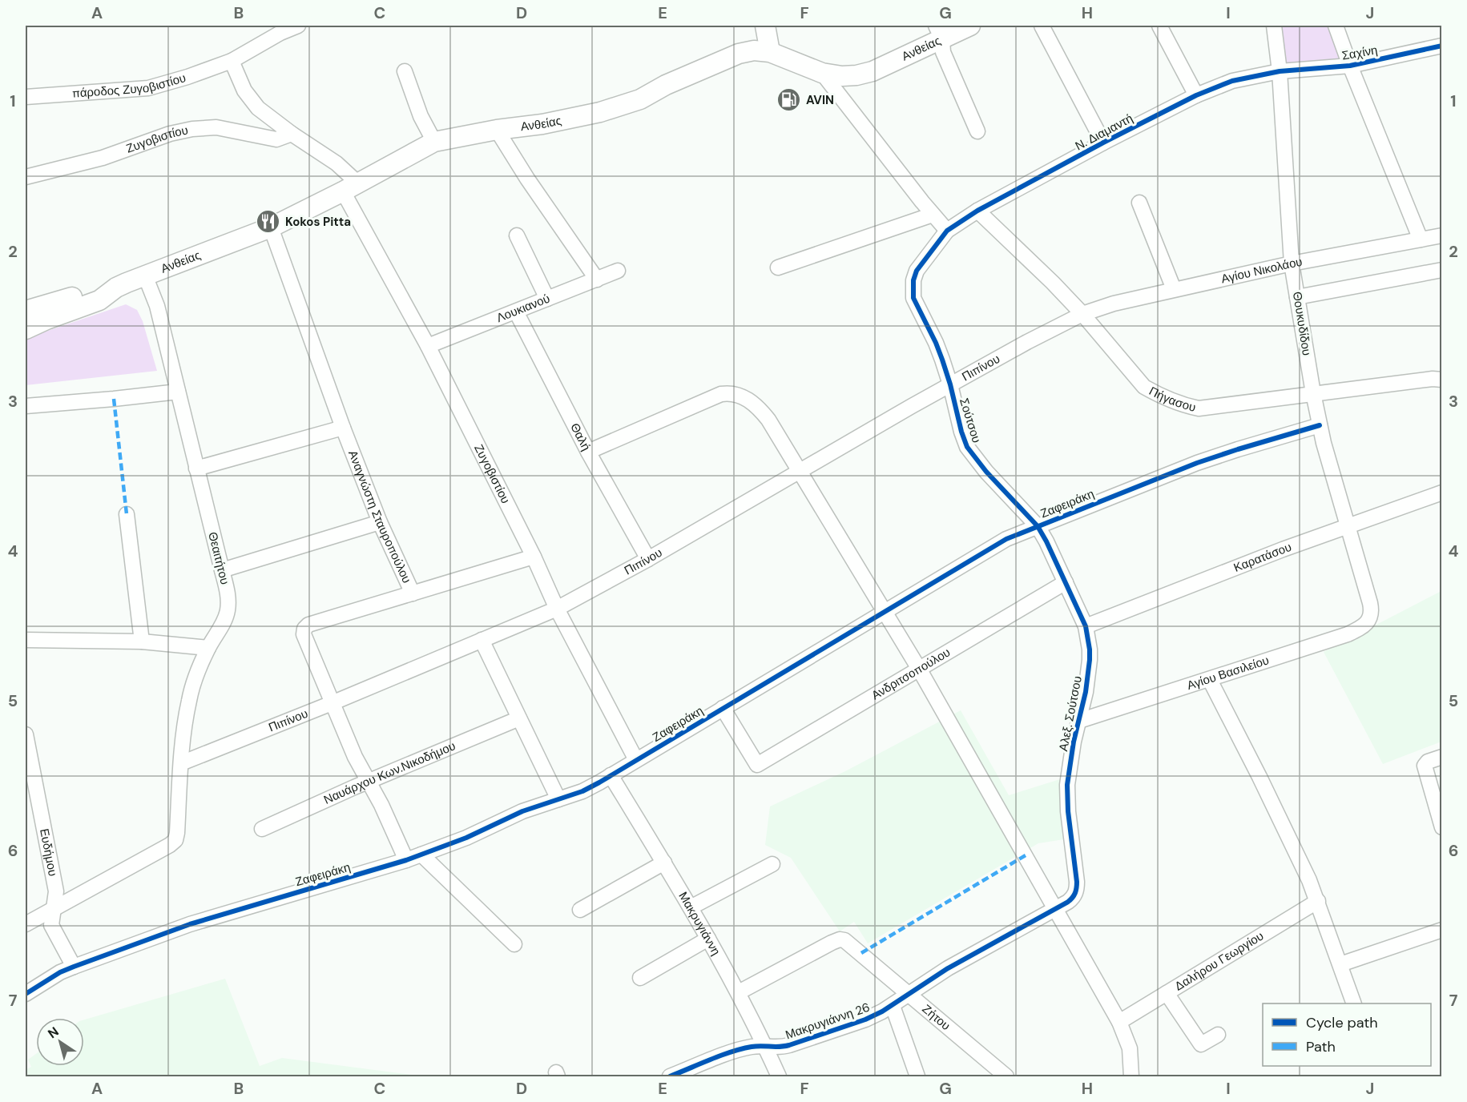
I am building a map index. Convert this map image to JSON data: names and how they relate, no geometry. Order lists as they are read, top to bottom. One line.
{"streets":{"main road":["Ανθείας"],"street":["Σαχίνη","πάροδος Ζυγοβιστίου","Ν. Διαμαντή","Ζυγοβιστίου","Αγίου Νικολάου","Λουκιανού","Θουκυδίδου","Πιπίνου","Πήγασου","Σούτσου","Θαλή","Ζαφειράκη","Αναγνώστη Σταυροπούλου","Καρατάσου","Θεαιτήτου","Ανδριτσοπούλου","Αγίου Βασιλείου","Αλεξ. Σούτσου","Ναυάρχου Κων.Νικοδήμου","Ευδήμου","Μακρυγιάννη","Δαλήρου Γεωργίου","Ζήτου","Μακρυγιάννη 26"]},"crossings":[["Ανθείας","Ζυγοβιστίου"],["Ανθείας","Αναγνώστη Σταυροπούλου"],["Ανθείας","Θεαιτήτου"],["Σαχίνη","Ν. Διαμαντή"],["Σαχίνη","Θουκυδίδου"],["πάροδος Ζυγοβιστίου","Ζυγοβιστίου"],["Ν. Διαμαντή","Θουκυδίδου"],["Ν. Διαμαντή","Πήγασου"],["Ν. Διαμαντή","Σούτσου"],["Ζυγοβιστίου","Λουκιανού"],["Ζυγοβιστίου","Πιπίνου"],["Ζυγοβιστίου","Ζαφειράκη"],["Αγίου Νικολάου","Θουκυδίδου"],["Αγίου Νικολάου","Πιπίνου"],["Αγίου Νικολάου","Πήγασου"],["Λουκιανού","Θαλή"],["Θουκυδίδου","Πήγασου"],["Θουκυδίδου","Ζαφειράκη"],["Θουκυδίδου","Καρατάσου"],["Θουκυδίδου","Αγίου Βασιλείου"],["Πιπίνου","Πήγασου"],["Πιπίνου","Σούτσου"],["Πιπίνου","Θαλή"],["Πιπίνου","Αναγνώστη Σταυροπούλου"],["Πιπίνου","Θεαιτήτου"],["Σούτσου","Ζαφειράκη"],["Σούτσου","Καρατάσου"],["Σούτσου","Ανδριτσοπούλου"],["Σούτσου","Αλεξ. Σούτσου"],["Ζαφειράκη","Αναγνώστη Σταυροπούλου"],["Ζαφειράκη","Ανδριτσοπούλου"],["Ζαφειράκη","Ευδήμου"],["Ζαφειράκη","Μακρυγιάννη"],["Αναγνώστη Σταυροπούλου","Ναυάρχου Κων.Νικοδήμου"],["Καρατάσου","Αλεξ. Σούτσου"],["Θεαιτήτου","Ευδήμου"],["Αγίου Βασιλείου","Αλεξ. Σούτσου"],["Αλεξ. Σούτσου","Μακρυγιάννη 26"],["Μακρυγιάννη","Ζήτου"],["Μακρυγιάννη","Μακρυγιάννη 26"],["Ζήτου","Μακρυγιάννη 26"]],"places":{"fuel station":["AVIN"],"restaurant":["Kokos Pitta"]},"legend":["Cycle path","Path"],"north":"top left","grid":{"columns":["A","B","C","D","E","F","G","H","I","J"],"rows":["1","2","3","4","5","6","7"]}}
